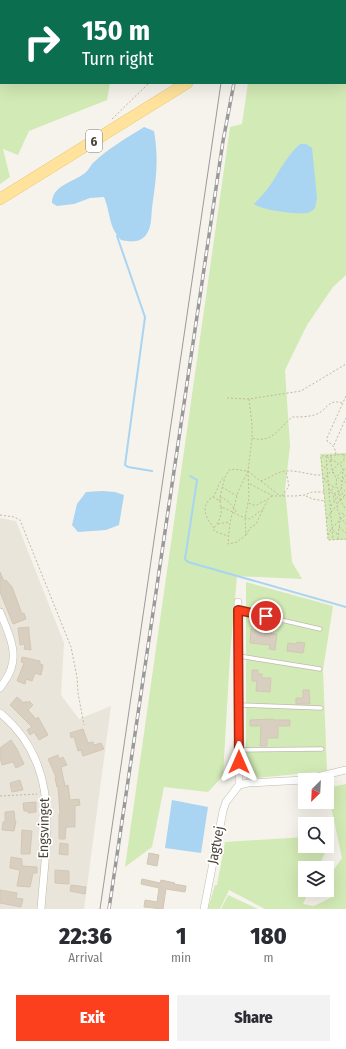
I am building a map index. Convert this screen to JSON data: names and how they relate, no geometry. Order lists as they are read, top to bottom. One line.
{"streets":{"main road":["6"],"street":["Engsvinget","Jagtvej"]},"north":"bottom left","page":{"turn":["150 m","Turn right"],"eta":["22:36","Arrival","1","min","180","m"],"buttons":["Exit","Share"]}}
